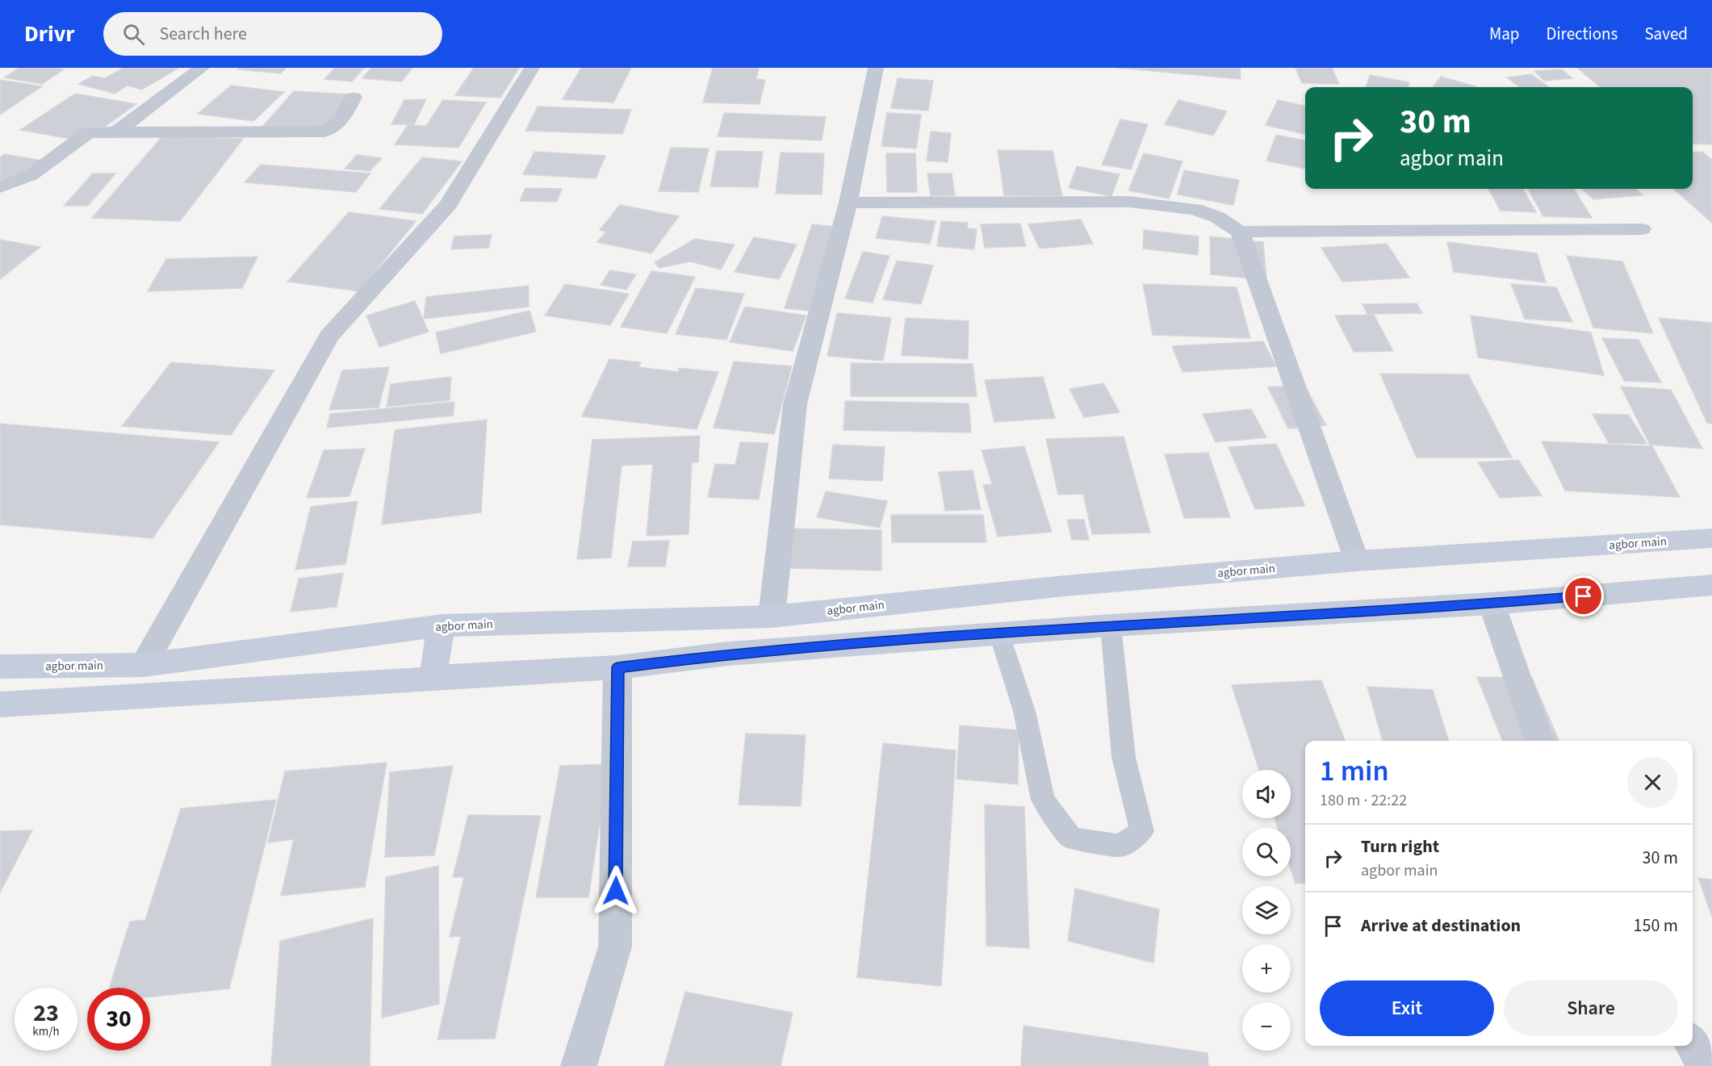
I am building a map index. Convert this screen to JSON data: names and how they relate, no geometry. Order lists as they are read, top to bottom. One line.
{"streets":{"main road":["agbor main"]},"page":{"header":"Drivr","search":"Search here","nav":["Map","Directions","Saved"],"turn":["30 m","agbor main"],"heading":["1 min","180 m · 22:22"],"map_buttons":["+","−"],"list":[{"name":"Turn right","note":"agbor main","value":"30 m"},{"name":"Arrive at destination","value":"150 m"}],"buttons":["Exit","Share"],"speed":"23 km/h","limit":"30"}}
